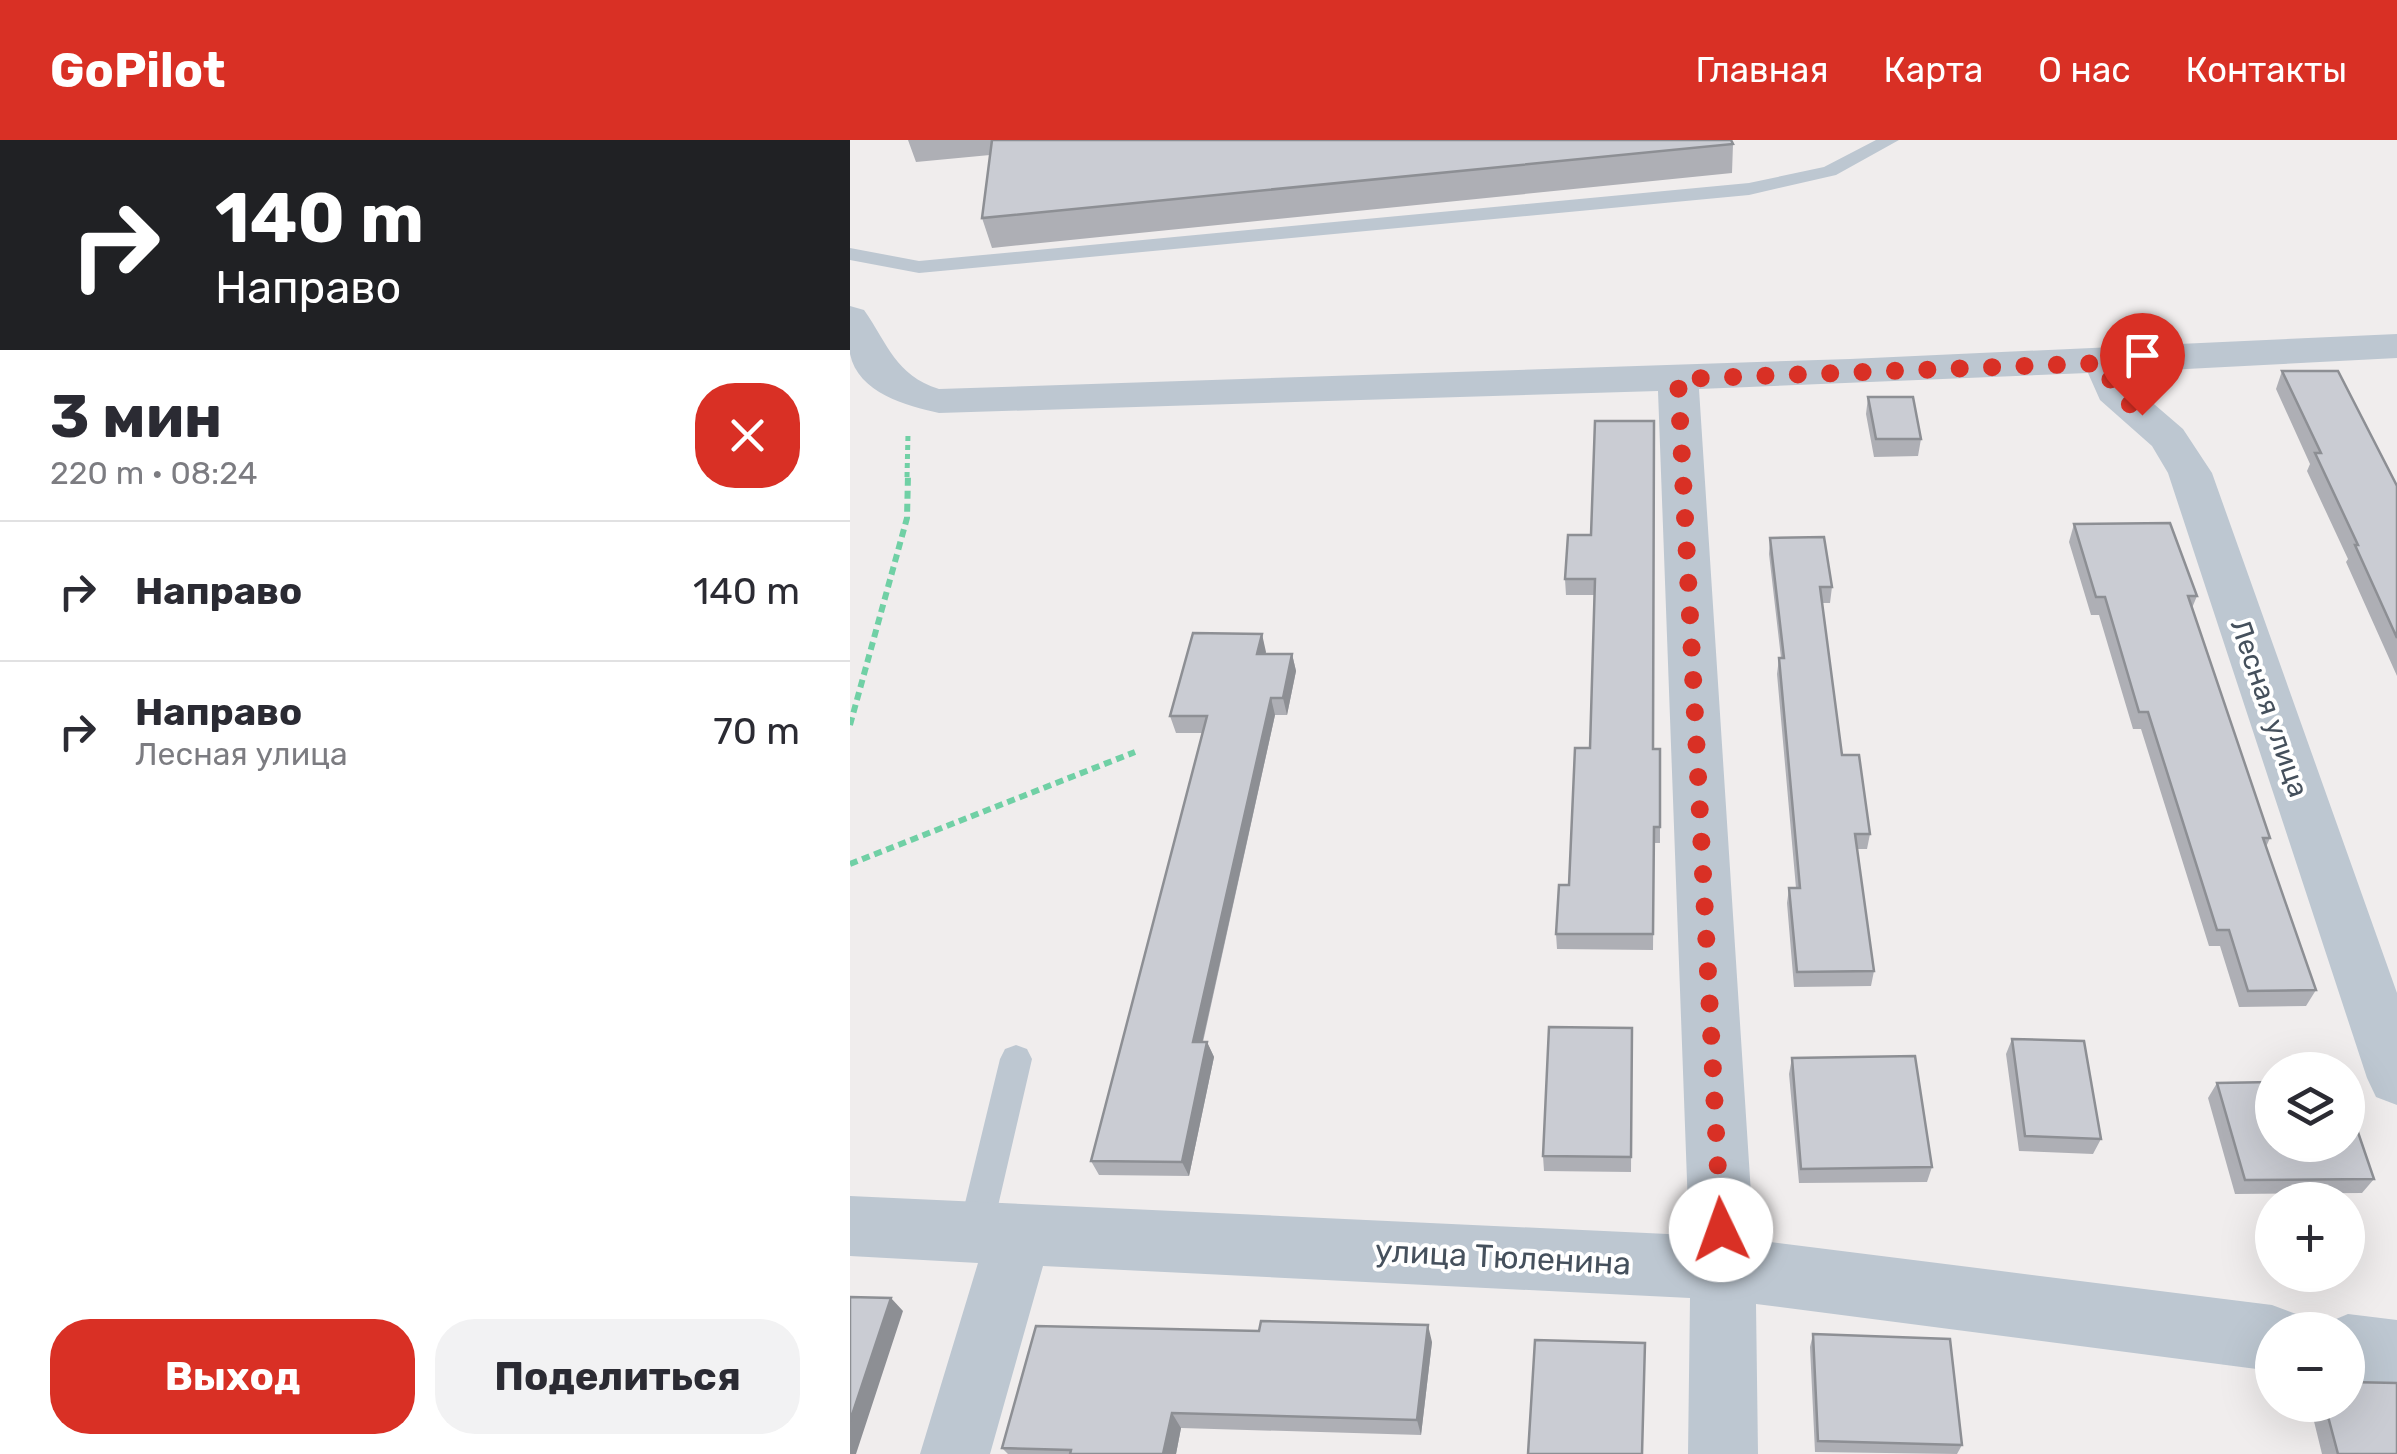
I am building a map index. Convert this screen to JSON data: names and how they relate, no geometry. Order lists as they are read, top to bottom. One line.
{"streets":{"street":["Лесная улица","улица Тюленина"]},"page":{"header":"GoPilot","nav":["Главная","Карта","О нас","Контакты"],"turn":["140 m","Направо"],"heading":["3 мин","220 m · 08:24"],"list":[{"name":"Направо","value":"140 m"},{"name":"Направо","note":"Лесная улица","value":"70 m"}],"map_buttons":["+","−"],"buttons":["Выход","Поделиться"]}}
